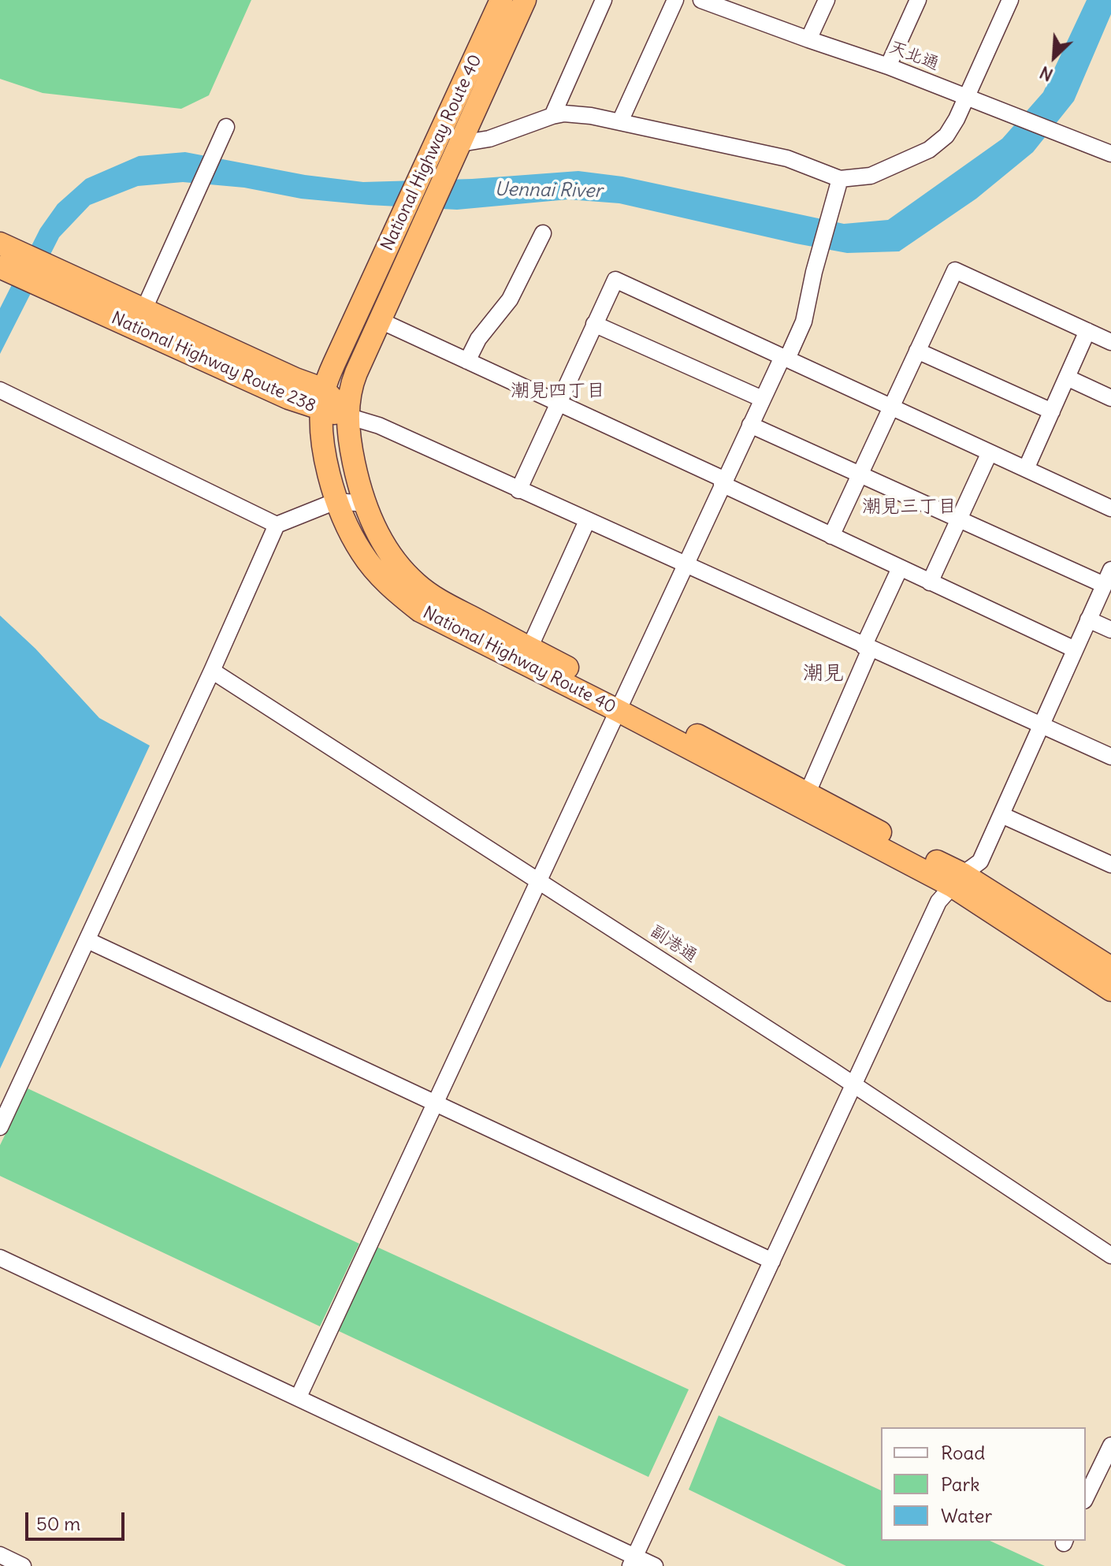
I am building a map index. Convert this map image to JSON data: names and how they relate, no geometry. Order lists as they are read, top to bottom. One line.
{"streets":{"highway":["National Highway Route 40","National Highway Route 238"],"street":["天北通","副港通"]},"crossings":[["National Highway Route 40","National Highway Route 238"]],"districts":["潮見四丁目","潮見三丁目","潮見"],"water":["Uennai River"],"legend":["Road","Park","Water"],"scale_bar":"50 m","north":"bottom left"}
